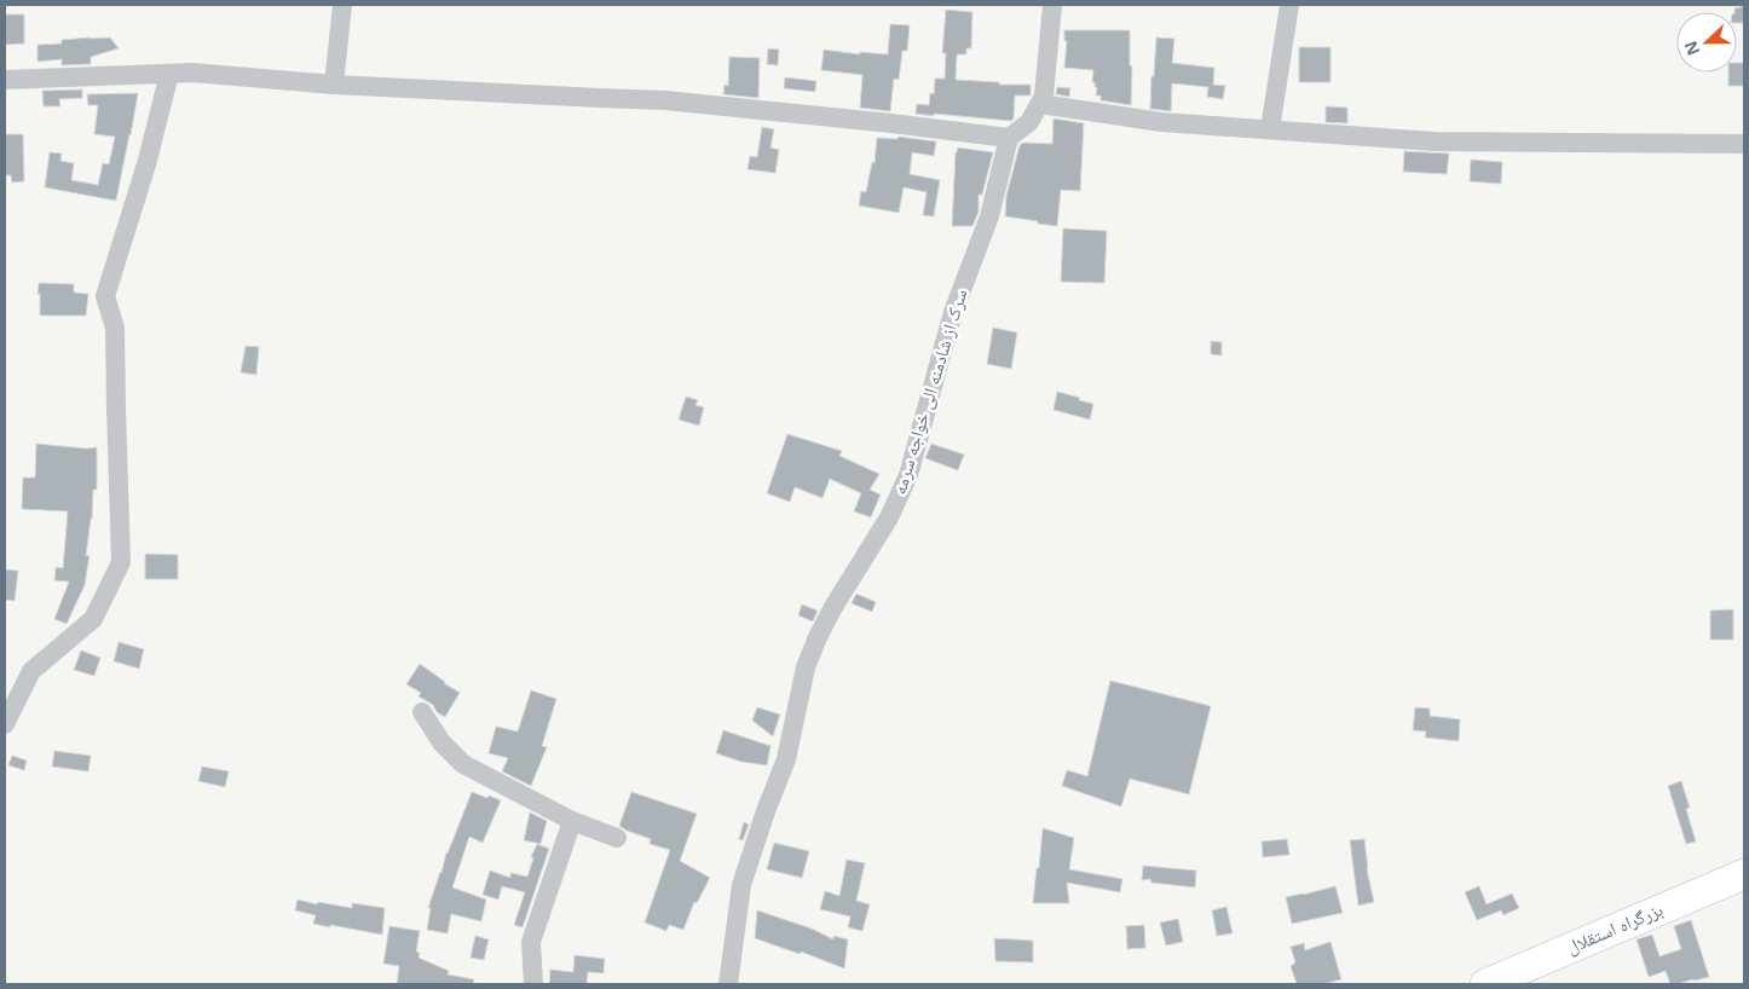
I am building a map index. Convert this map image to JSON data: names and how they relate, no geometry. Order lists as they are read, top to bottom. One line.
{"streets":{"highway":["بزرگراه استقلال"],"street":["سرک از شادمنه الی خواجه سرمه"]},"north":"left"}
